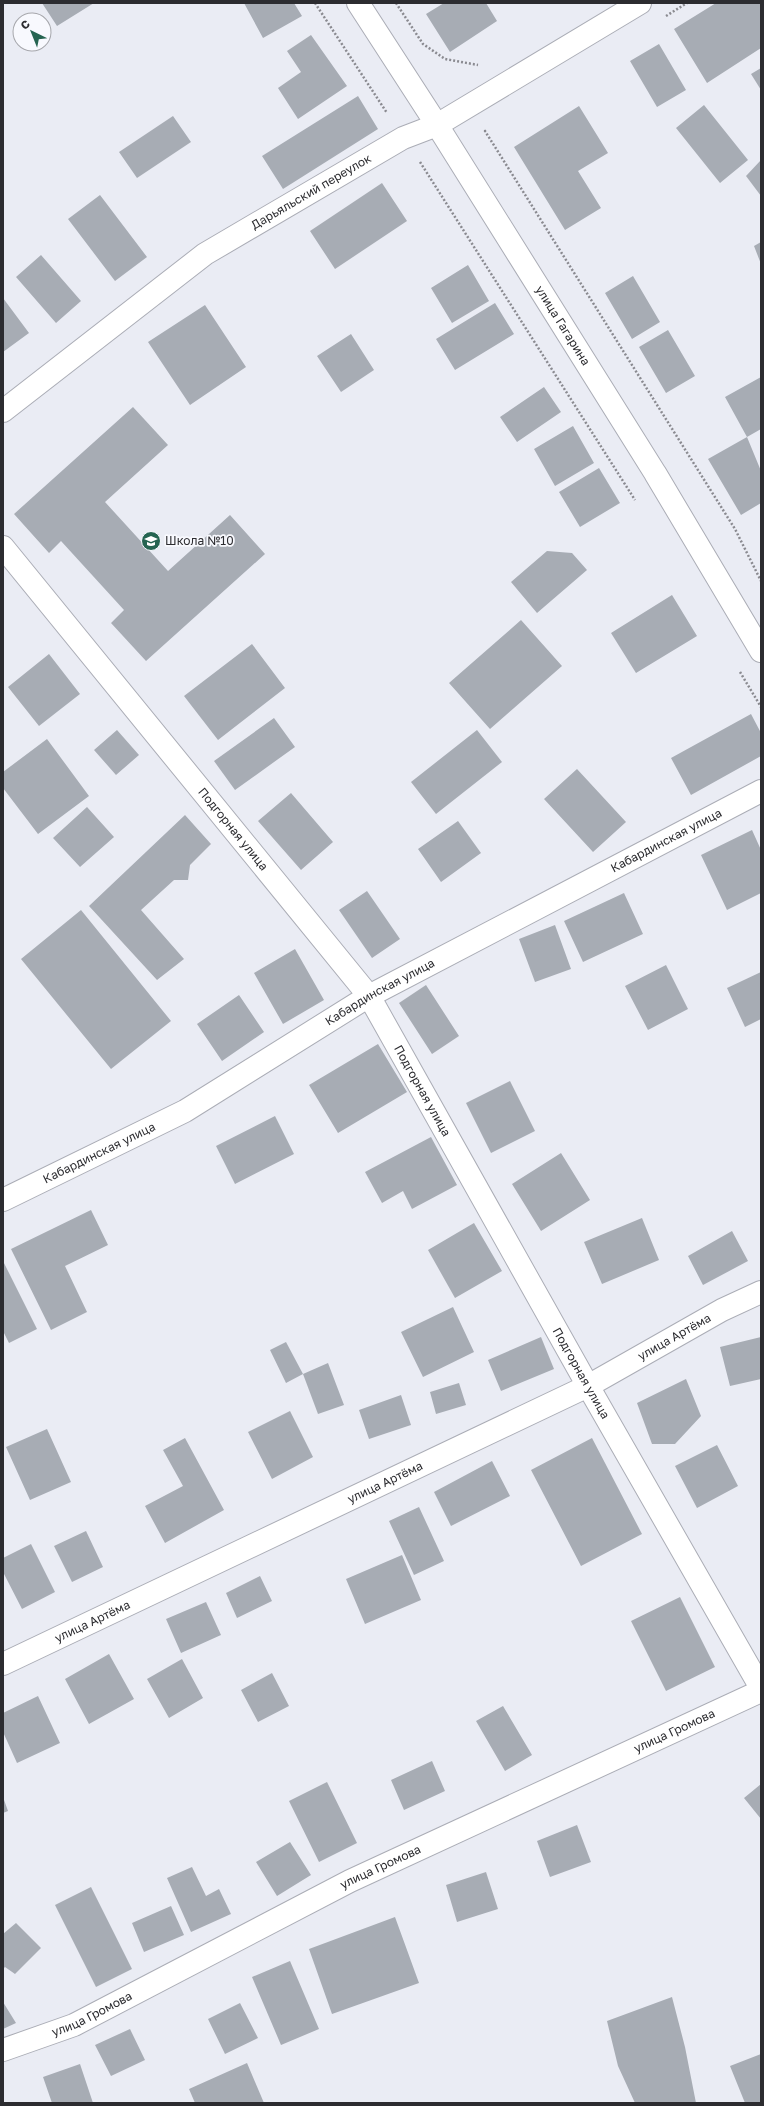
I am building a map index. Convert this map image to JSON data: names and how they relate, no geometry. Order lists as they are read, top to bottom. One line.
{"streets":{"street":["Дарьяльский переулок","улица Гагарина","Подгорная улица","Кабардинская улица","улица Артёма","улица Громова"]},"crossings":[["Дарьяльский переулок","улица Гагарина"],["Подгорная улица","Кабардинская улица"],["Подгорная улица","улица Артёма"]],"places":{"school or university":["Школа №10"]},"north":"top left"}
